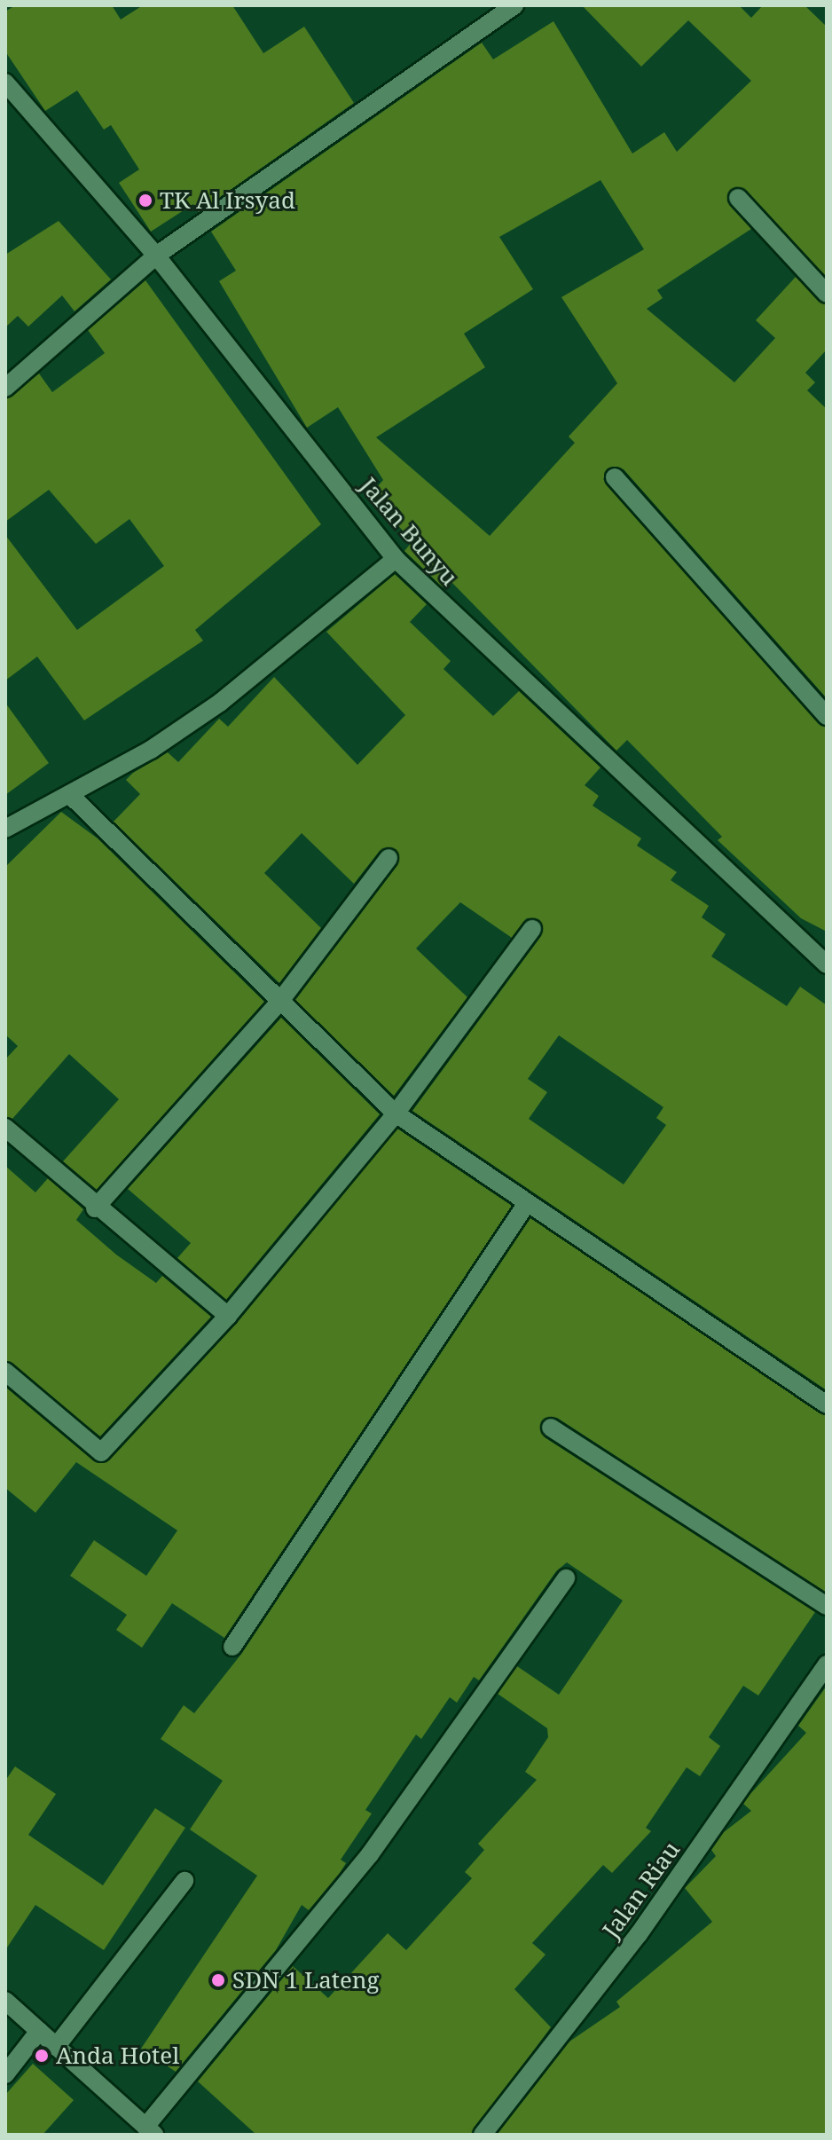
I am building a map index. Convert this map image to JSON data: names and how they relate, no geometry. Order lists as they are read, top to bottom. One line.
{"streets":{"street":["Jalan Bunyu","Jalan Riau"]},"places":["TK Al Irsyad","SDN 1 Lateng","Anda Hotel"]}
